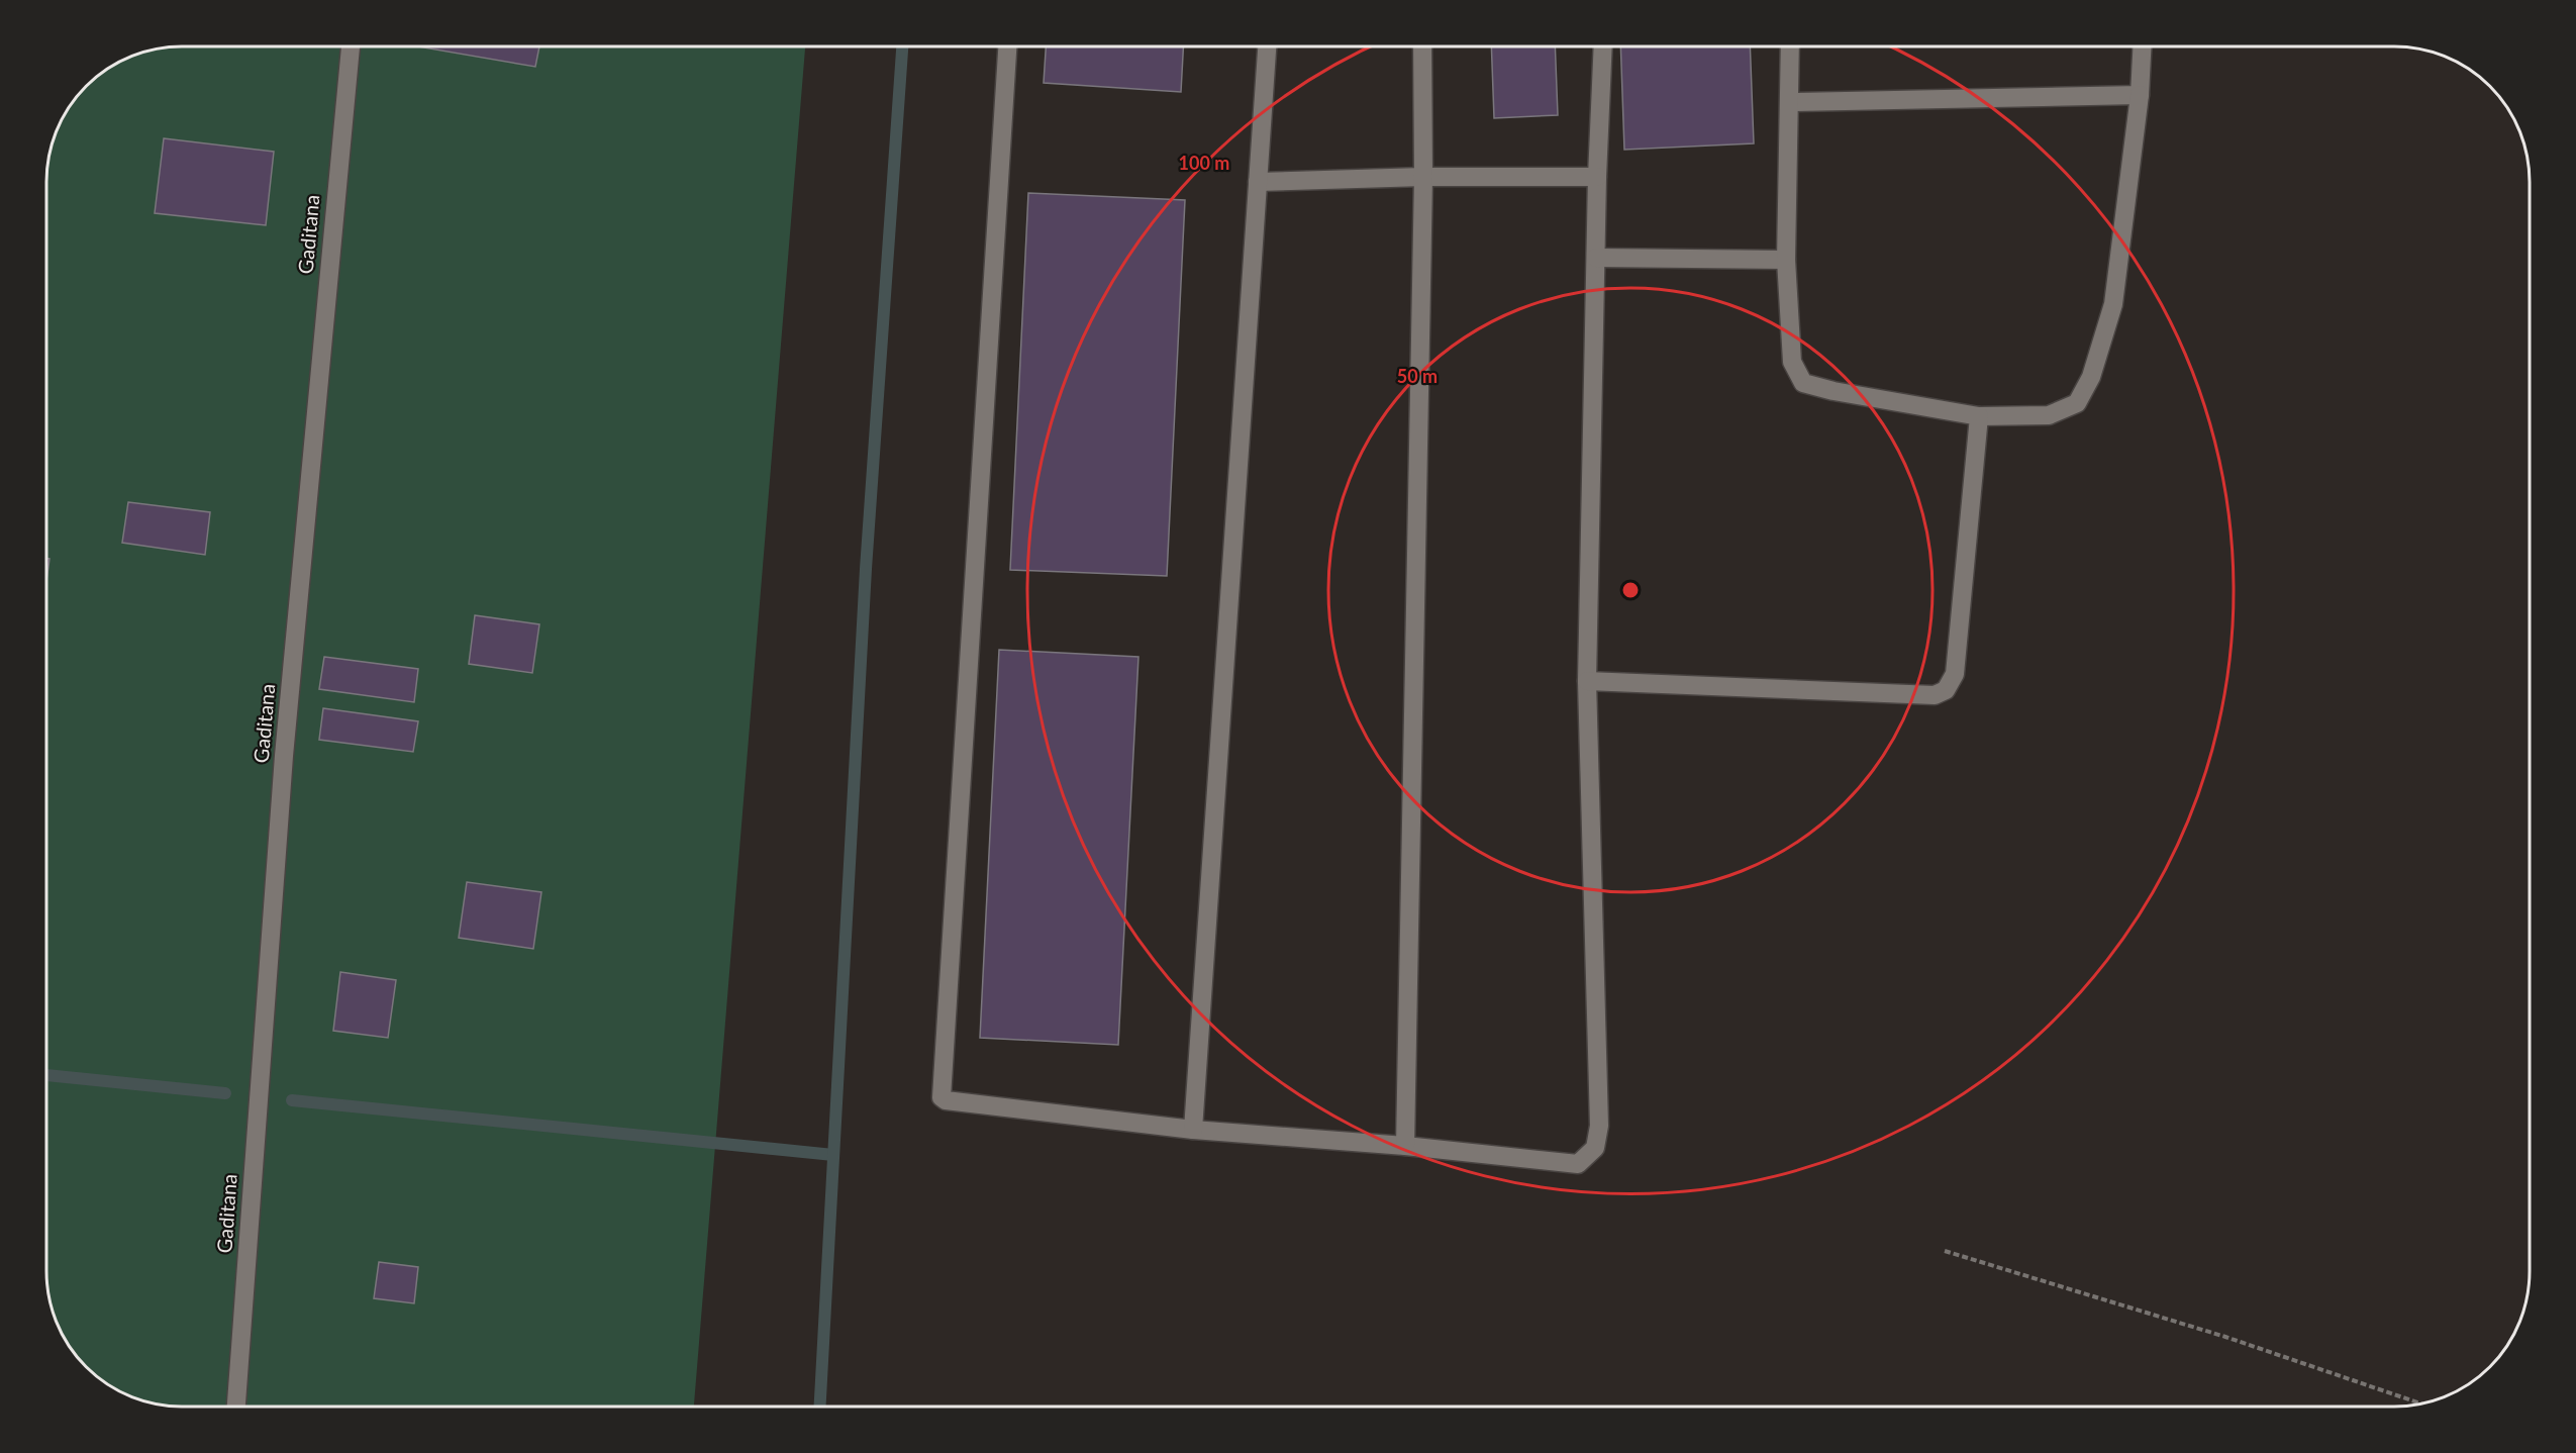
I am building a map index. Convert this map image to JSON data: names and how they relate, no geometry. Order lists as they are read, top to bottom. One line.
{"streets":{"street":["Gaditana"]},"rings":["100 m","50 m"]}
